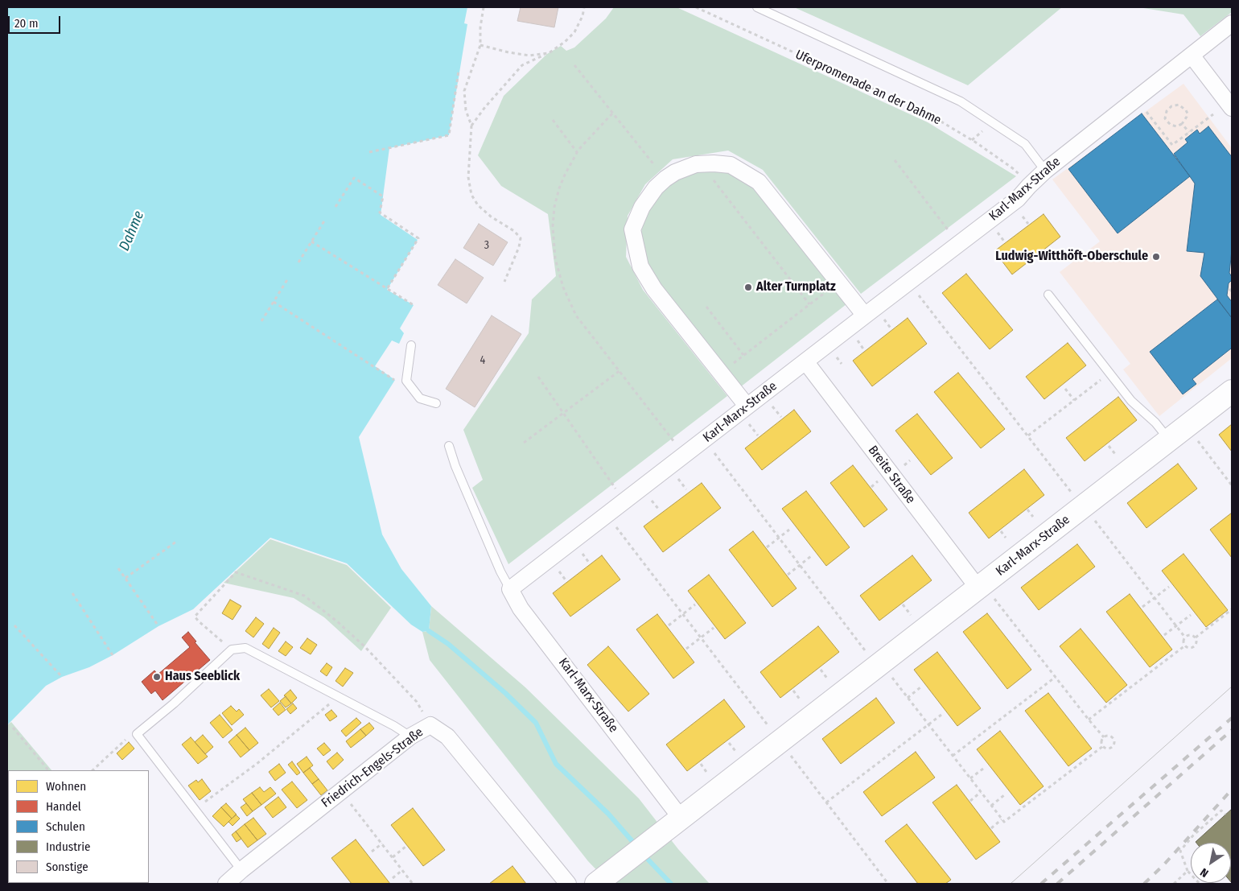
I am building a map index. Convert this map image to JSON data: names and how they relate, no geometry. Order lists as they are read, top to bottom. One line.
{"streets":{"main road":["Karl-Marx-Straße"],"street":["Breite Straße","Friedrich-Engels-Straße"],"lane":["Uferpromenade an der Dahme"]},"crossings":[["Uferpromenade an der Dahme","Karl-Marx-Straße"],["Karl-Marx-Straße","Breite Straße"]],"water":["Dahme"],"places":["Ludwig-Witthöft-Oberschule","Alter Turnplatz","Haus Seeblick"],"house_numbers":["3","4"],"legend":["Wohnen","Handel","Schulen","Industrie","Sonstige"],"scale_bar":"20 m","north":"bottom left"}
